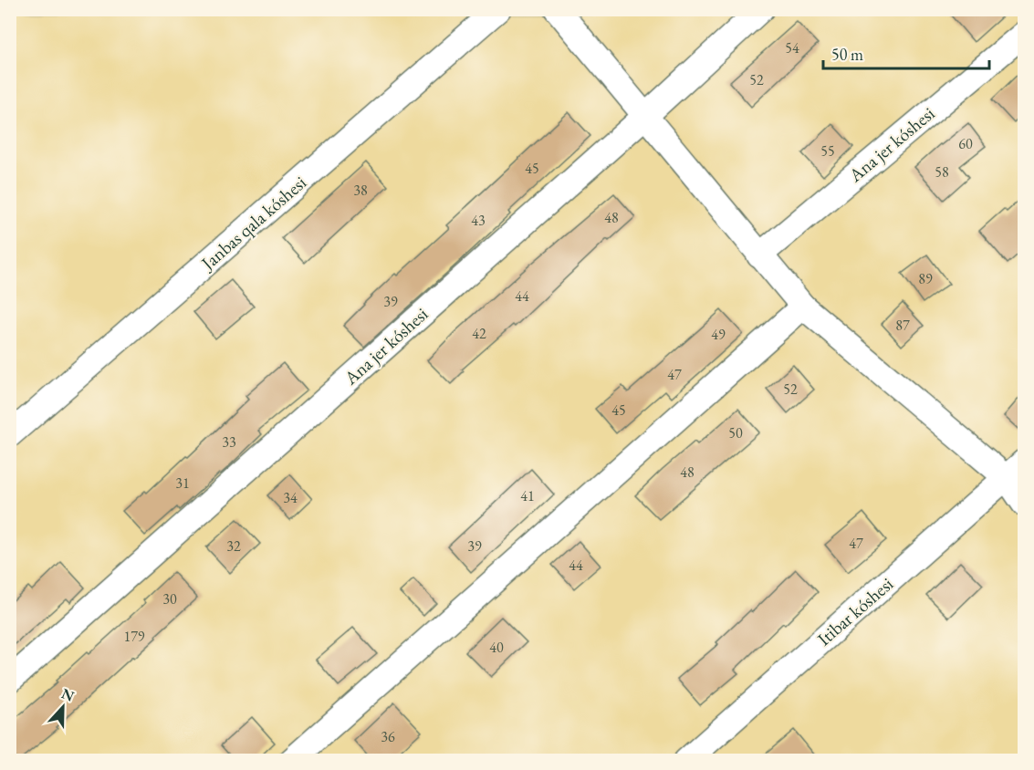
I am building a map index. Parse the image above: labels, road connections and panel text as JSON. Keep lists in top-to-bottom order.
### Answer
{
  "streets": {
    "street": ["Ana jer kóshesi", "Janbas qala kóshesi", "Itibar kóshesi"]
  },
  "house_numbers": [
    "54",
    "52",
    "60",
    "55",
    "45",
    "58",
    "38",
    "48",
    "43",
    "89",
    "44",
    "39",
    "87",
    "42",
    "49",
    "47",
    "52",
    "45",
    "50",
    "33",
    "48",
    "31",
    "41",
    "34",
    "47",
    "32",
    "39",
    "44",
    "30",
    "179",
    "40",
    "36"
  ],
  "scale_bar": "50 m",
  "north": "top"
}
